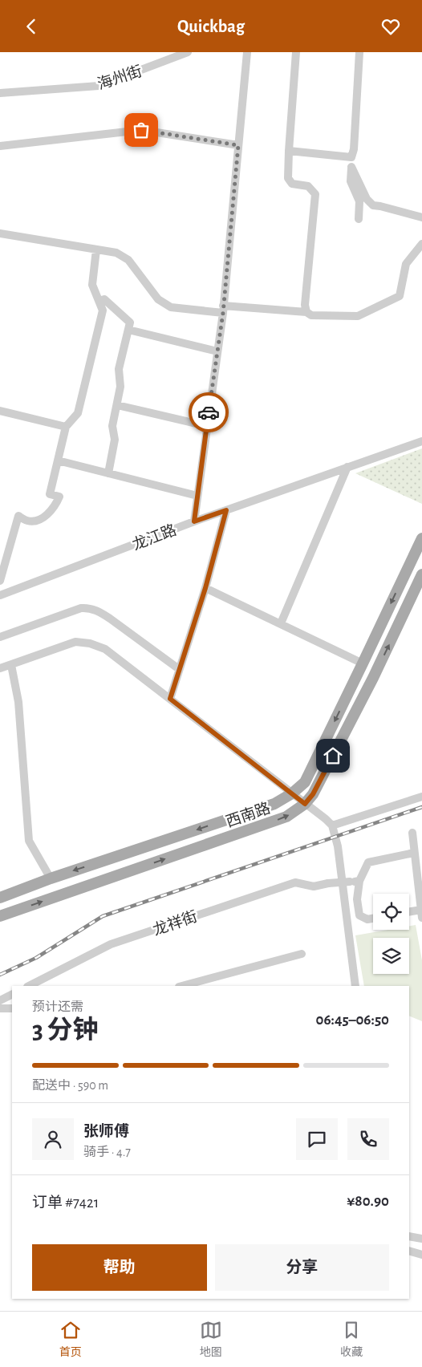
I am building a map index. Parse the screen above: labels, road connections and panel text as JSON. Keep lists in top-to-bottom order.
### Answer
{
  "streets": {
    "main road": ["西南路"],
    "street": ["海州街", "龙江路", "龙祥街"]
  },
  "page": {
    "header": "Quickbag",
    "heading": ["3 分钟", "预计还需", "06:45–06:50"],
    "panel": [
      "张师傅",
      "骑手 · 4.7",
      "订单 #7421",
      "¥80.90"
    ],
    "bar": "配送中 · 590 m",
    "buttons": ["帮助", "分享"],
    "tabs": ["首页", "地图", "收藏"]
  }
}
